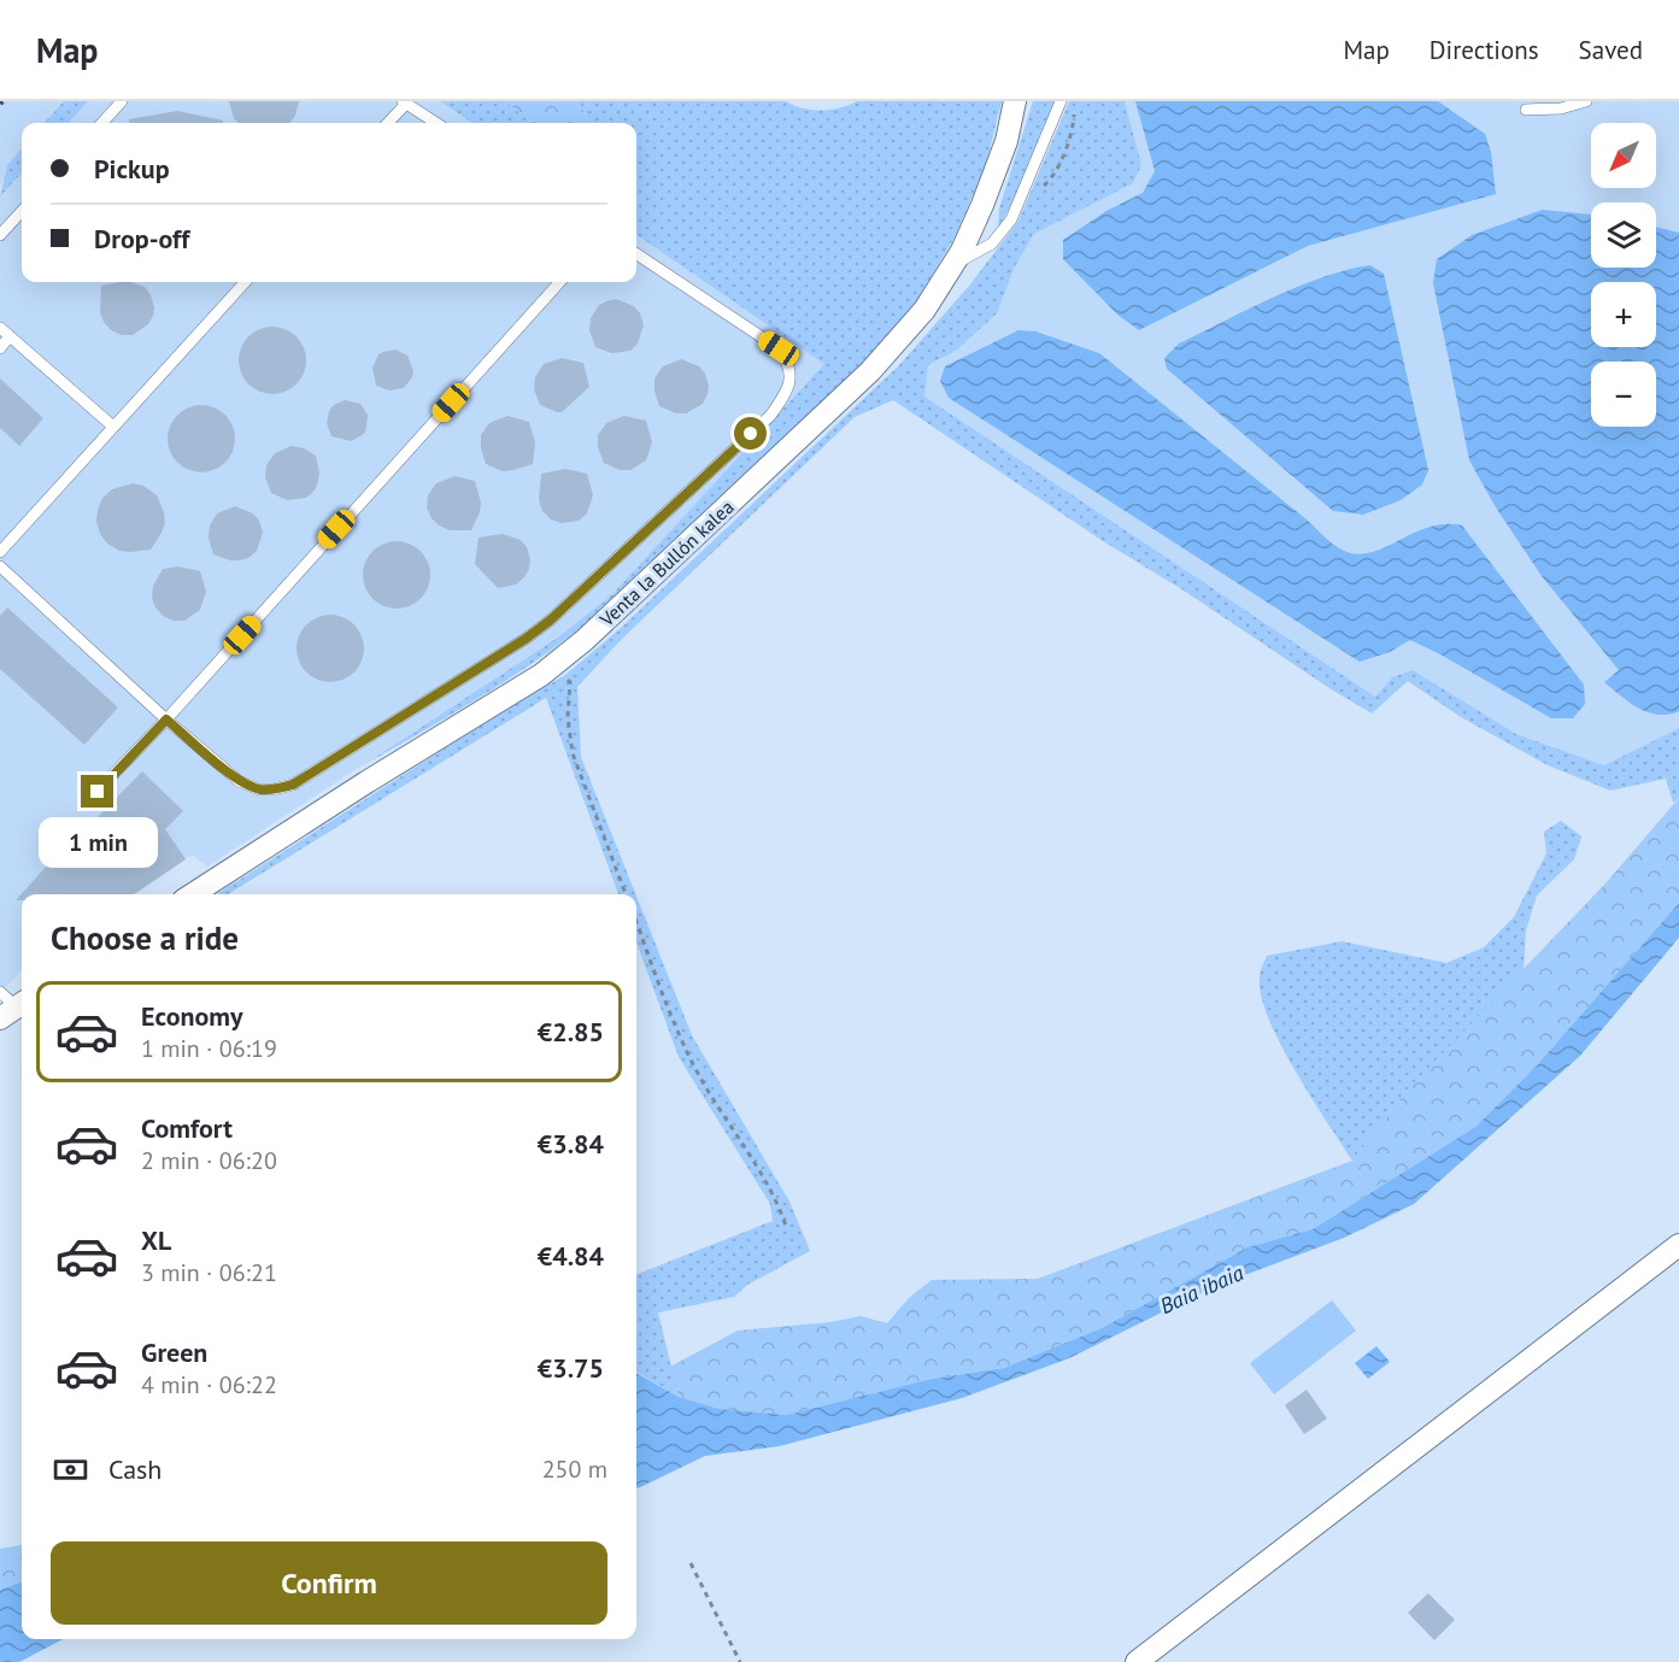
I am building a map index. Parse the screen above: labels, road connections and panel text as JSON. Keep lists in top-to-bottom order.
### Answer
{
  "streets": {
    "street": ["Venta la Bullón kalea"]
  },
  "water": ["Baia ibaia"],
  "north": "bottom left",
  "page": {
    "header": "Map",
    "nav": ["Map", "Directions", "Saved"],
    "map_buttons": ["+", "−"],
    "banner": ["Pickup", "Drop-off"],
    "bubble": "1 min",
    "heading": "Choose a ride",
    "list": [
      {
        "name": "Economy",
        "note": "1 min · 06:19",
        "value": "€2.85"
      },
      {
        "name": "Comfort",
        "note": "2 min · 06:20",
        "value": "€3.84"
      },
      {
        "name": "XL",
        "note": "3 min · 06:21",
        "value": "€4.84"
      },
      {
        "name": "Green",
        "note": "4 min · 06:22",
        "value": "€3.75"
      }
    ],
    "pay": ["Cash", "250 m"],
    "buttons": "Confirm"
  }
}
